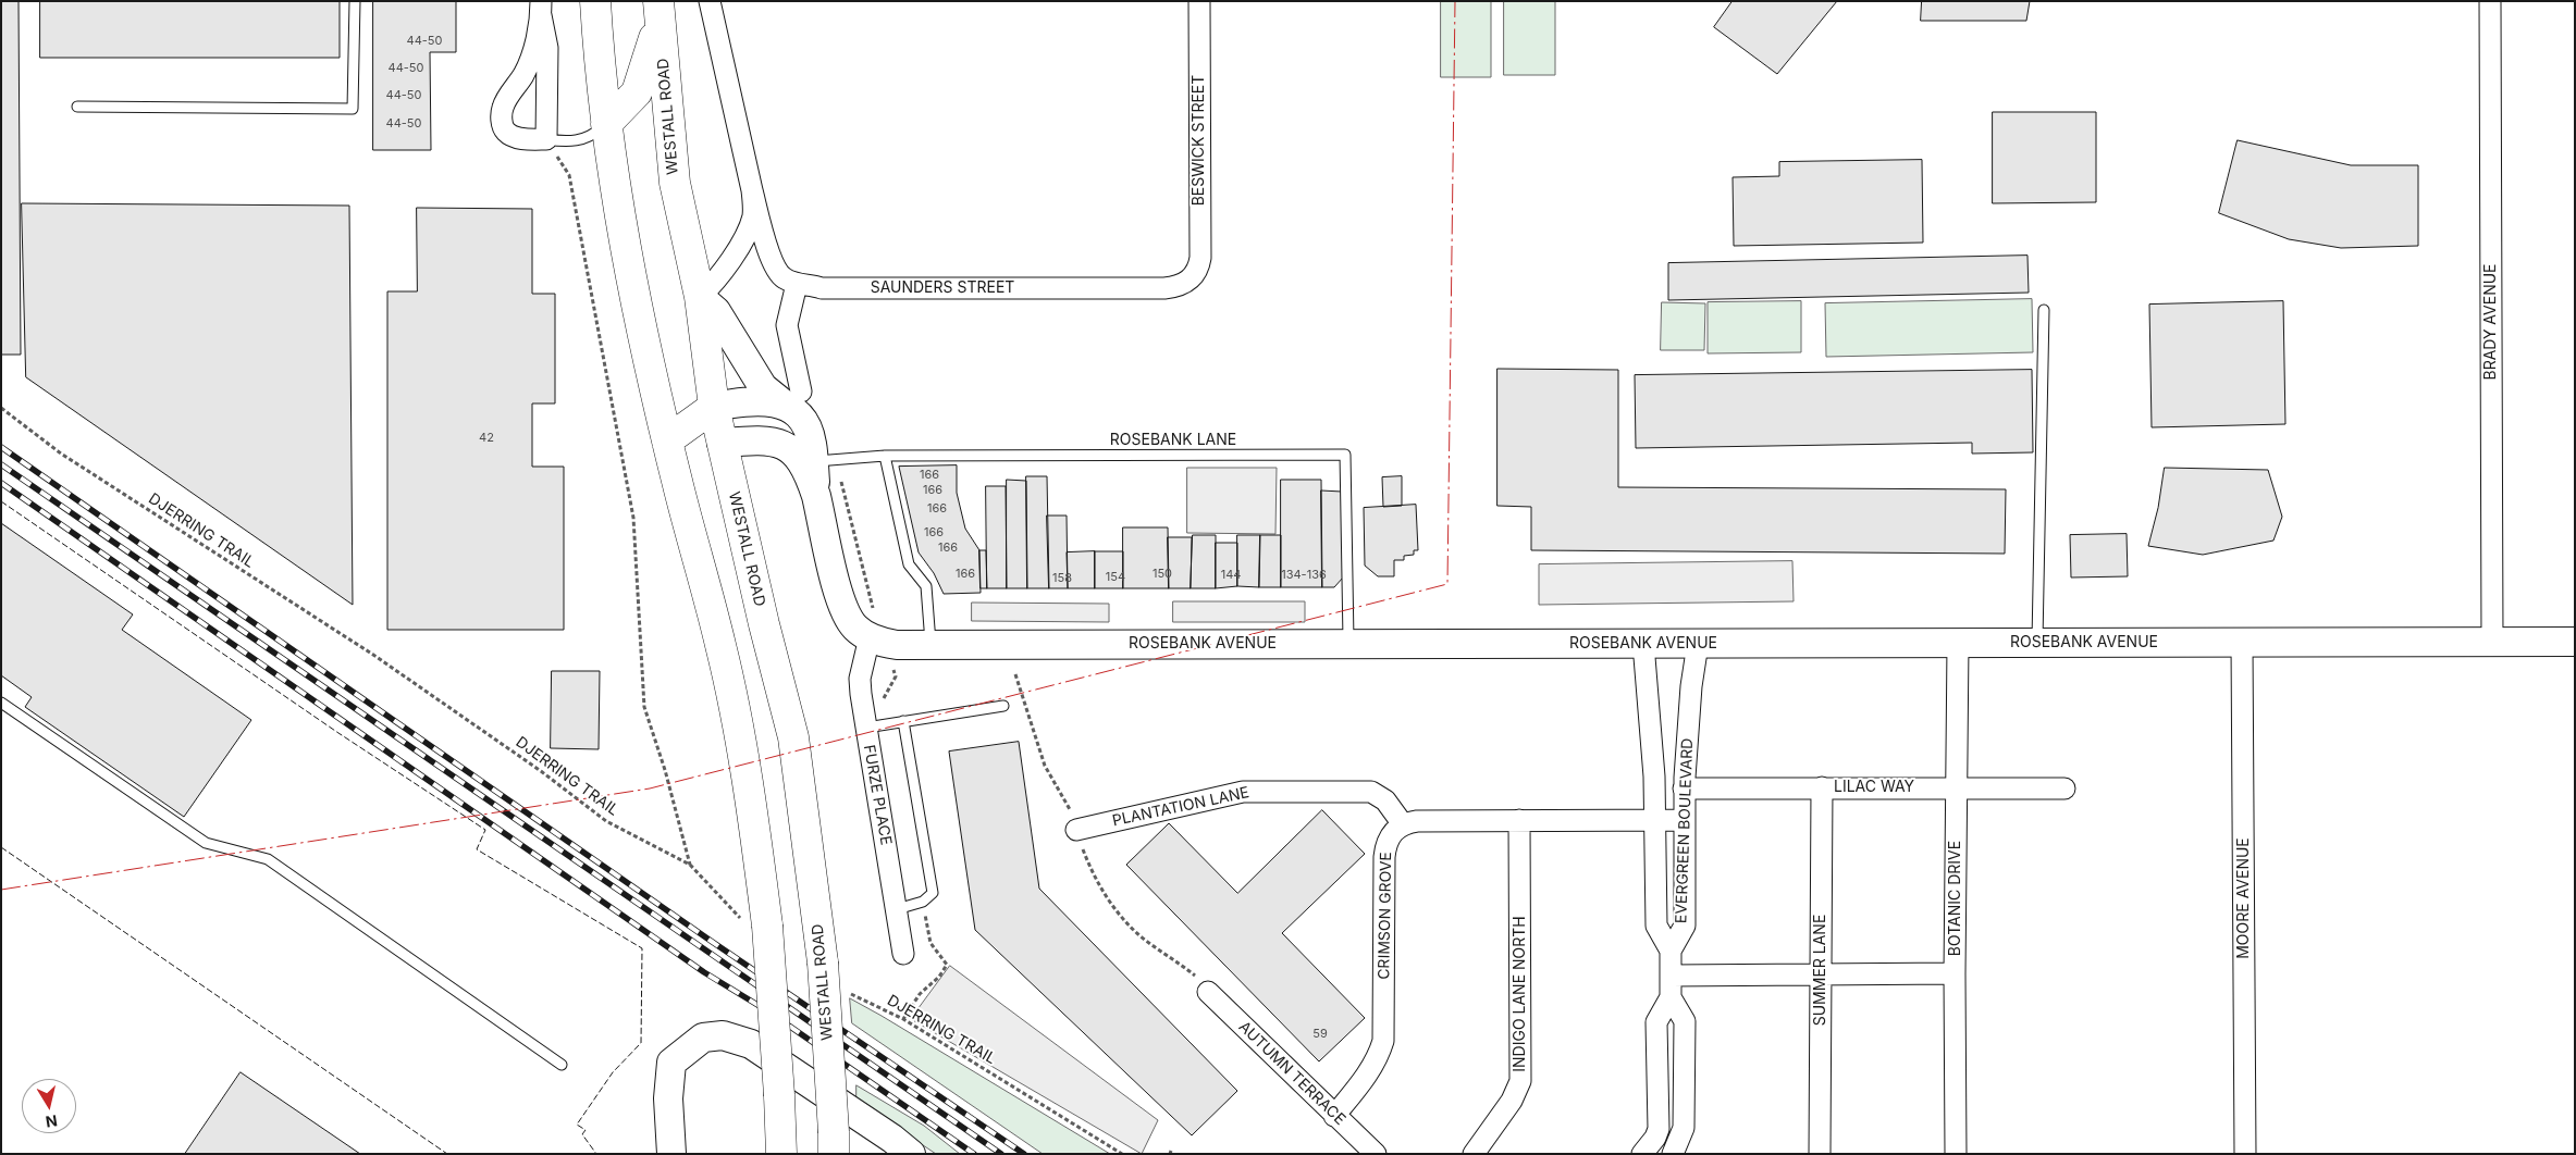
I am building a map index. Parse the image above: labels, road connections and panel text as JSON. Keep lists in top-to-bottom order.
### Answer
{
  "streets": {
    "main road": ["WESTALL ROAD"],
    "street": [
      "BESWICK STREET",
      "SAUNDERS STREET",
      "BRADY AVENUE",
      "ROSEBANK AVENUE",
      "LILAC WAY",
      "FURZE PLACE",
      "PLANTATION LANE",
      "EVERGREEN BOULEVARD",
      "BOTANIC DRIVE",
      "MOORE AVENUE",
      "CRIMSON GROVE",
      "SUMMER LANE",
      "INDIGO LANE NORTH",
      "AUTUMN TERRACE"
    ],
    "lane": ["ROSEBANK LANE"],
    "path": ["DJERRING TRAIL"]
  },
  "crossings": [
    ["WESTALL ROAD", "ROSEBANK AVENUE"],
    ["BESWICK STREET", "SAUNDERS STREET"],
    ["BRADY AVENUE", "ROSEBANK AVENUE"],
    ["ROSEBANK LANE", "ROSEBANK AVENUE"],
    ["ROSEBANK AVENUE", "FURZE PLACE"],
    ["ROSEBANK AVENUE", "EVERGREEN BOULEVARD"],
    ["ROSEBANK AVENUE", "BOTANIC DRIVE"],
    ["ROSEBANK AVENUE", "MOORE AVENUE"],
    ["LILAC WAY", "EVERGREEN BOULEVARD"],
    ["LILAC WAY", "BOTANIC DRIVE"],
    ["LILAC WAY", "SUMMER LANE"],
    ["PLANTATION LANE", "CRIMSON GROVE"],
    ["CRIMSON GROVE", "AUTUMN TERRACE"]
  ],
  "house_numbers": [
    "44-50",
    "44-50",
    "44-50",
    "44-50",
    "42",
    "166",
    "166",
    "166",
    "166",
    "166",
    "166",
    "150",
    "144",
    "134-136",
    "154",
    "158",
    "59"
  ],
  "north": "bottom"
}
